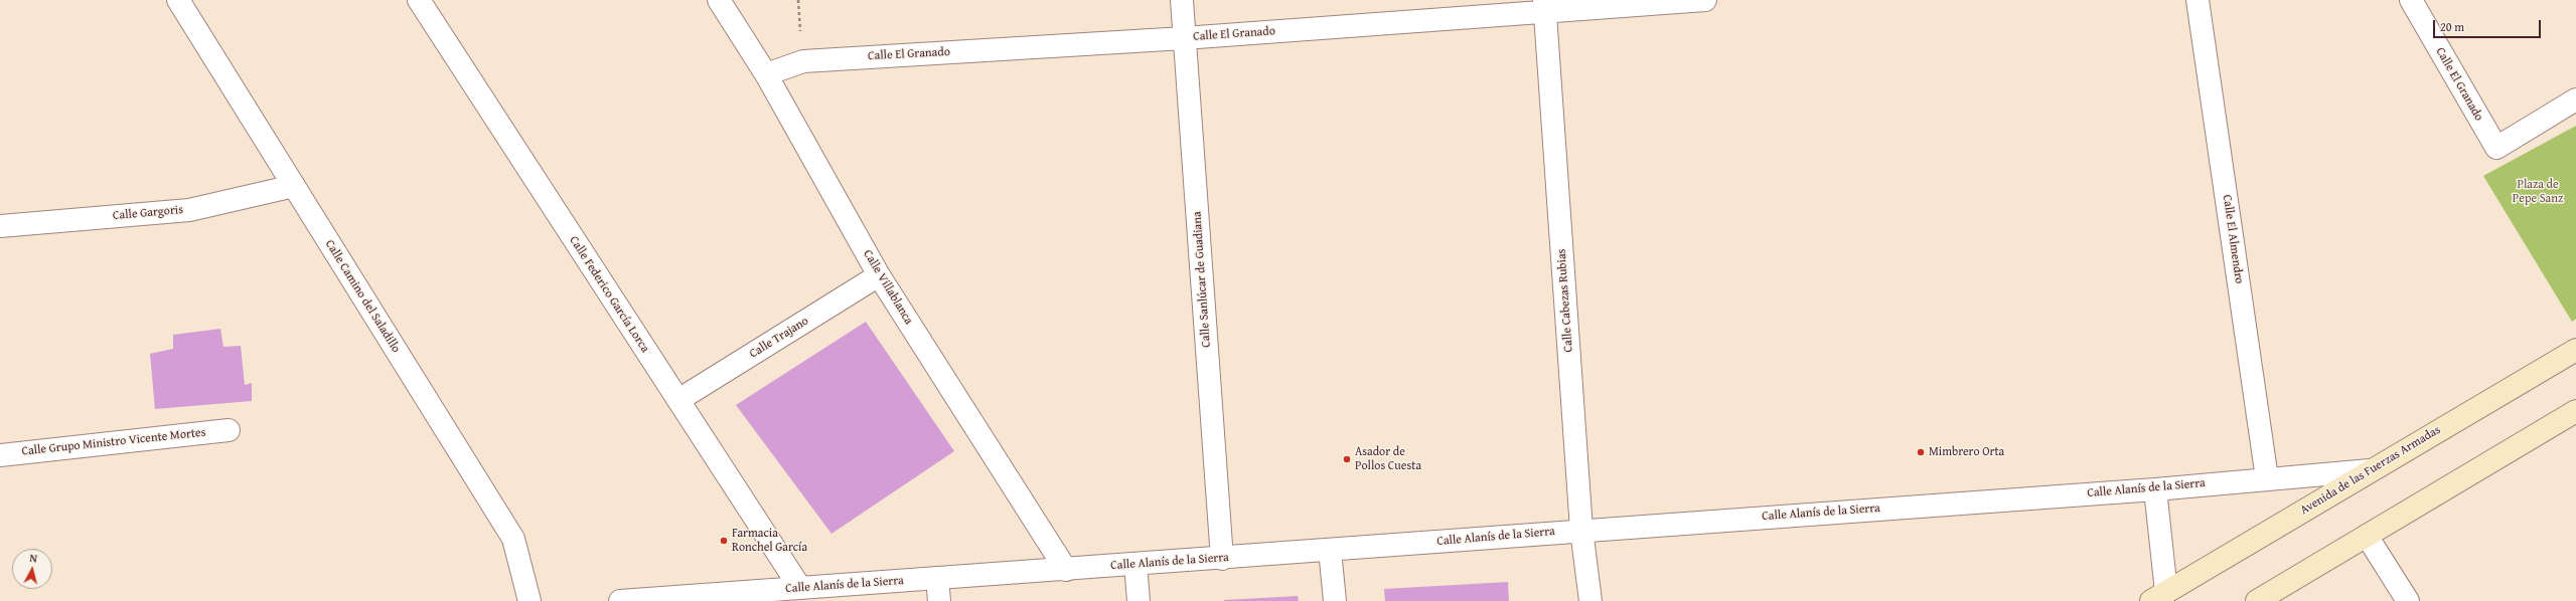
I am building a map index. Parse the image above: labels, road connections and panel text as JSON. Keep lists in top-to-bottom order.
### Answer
{
  "streets": {
    "main road": ["Avenida de las Fuerzas Armadas"],
    "street": [
      "Calle El Granado",
      "Calle Gargoris",
      "Calle El Almendro",
      "Calle Sanlúcar de Guadiana",
      "Calle Villablanca",
      "Calle Federico García Lorca",
      "Calle Camino del Saladillo",
      "Calle Cabezas Rubias",
      "Calle Trajano",
      "Calle Grupo Ministro Vicente Mortes",
      "Calle Alanís de la Sierra"
    ]
  },
  "crossings": [
    ["Calle El Granado", "Calle Sanlúcar de Guadiana"],
    ["Calle El Granado", "Calle Villablanca"],
    ["Calle El Granado", "Calle Cabezas Rubias"],
    ["Calle Gargoris", "Calle Camino del Saladillo"],
    ["Calle El Almendro", "Calle Alanís de la Sierra"],
    ["Calle Sanlúcar de Guadiana", "Calle Alanís de la Sierra"],
    ["Calle Villablanca", "Calle Trajano"],
    ["Calle Villablanca", "Calle Alanís de la Sierra"],
    ["Calle Federico García Lorca", "Calle Trajano"],
    ["Calle Federico García Lorca", "Calle Alanís de la Sierra"],
    ["Calle Cabezas Rubias", "Calle Alanís de la Sierra"],
    ["Avenida de las Fuerzas Armadas", "Calle Alanís de la Sierra"]
  ],
  "parks": ["Plaza de Pepe Sanz"],
  "places": ["Mimbrero Orta", "Asador de Pollos Cuesta", "Farmacia Ronchel García"],
  "scale_bar": "20 m",
  "north": "top"
}
